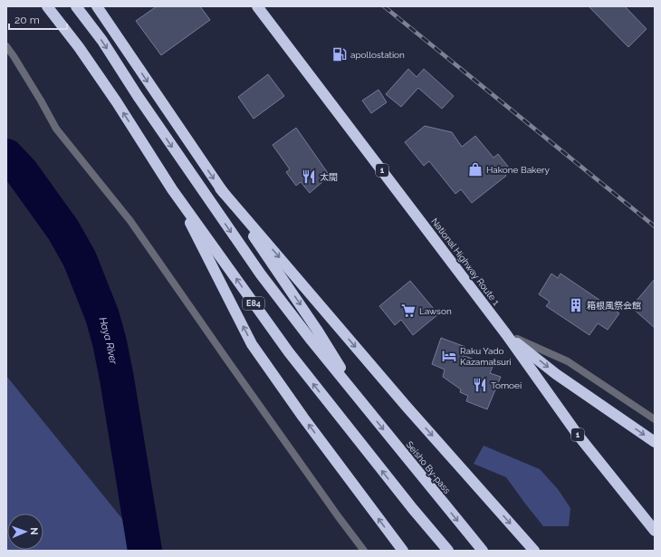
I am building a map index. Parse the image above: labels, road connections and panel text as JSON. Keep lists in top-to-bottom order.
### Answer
{
  "streets": {
    "highway": [
      "1",
      "National Highway Route 1",
      "E84",
      "Seisho By-pass"
    ]
  },
  "crossings": [
    ["E84", "Seisho By-pass"]
  ],
  "water": ["Haya River"],
  "places": {
    "fuel station": ["apollostation"],
    "shop": ["Hakone Bakery"],
    "restaurant": ["太閤", "Tomoei"],
    "building": ["箱根風祭会館"],
    "supermarket": ["Lawson"],
    "hotel": ["Raku Yado Kazamatsuri"]
  },
  "scale_bar": "20 m",
  "north": "right"
}
